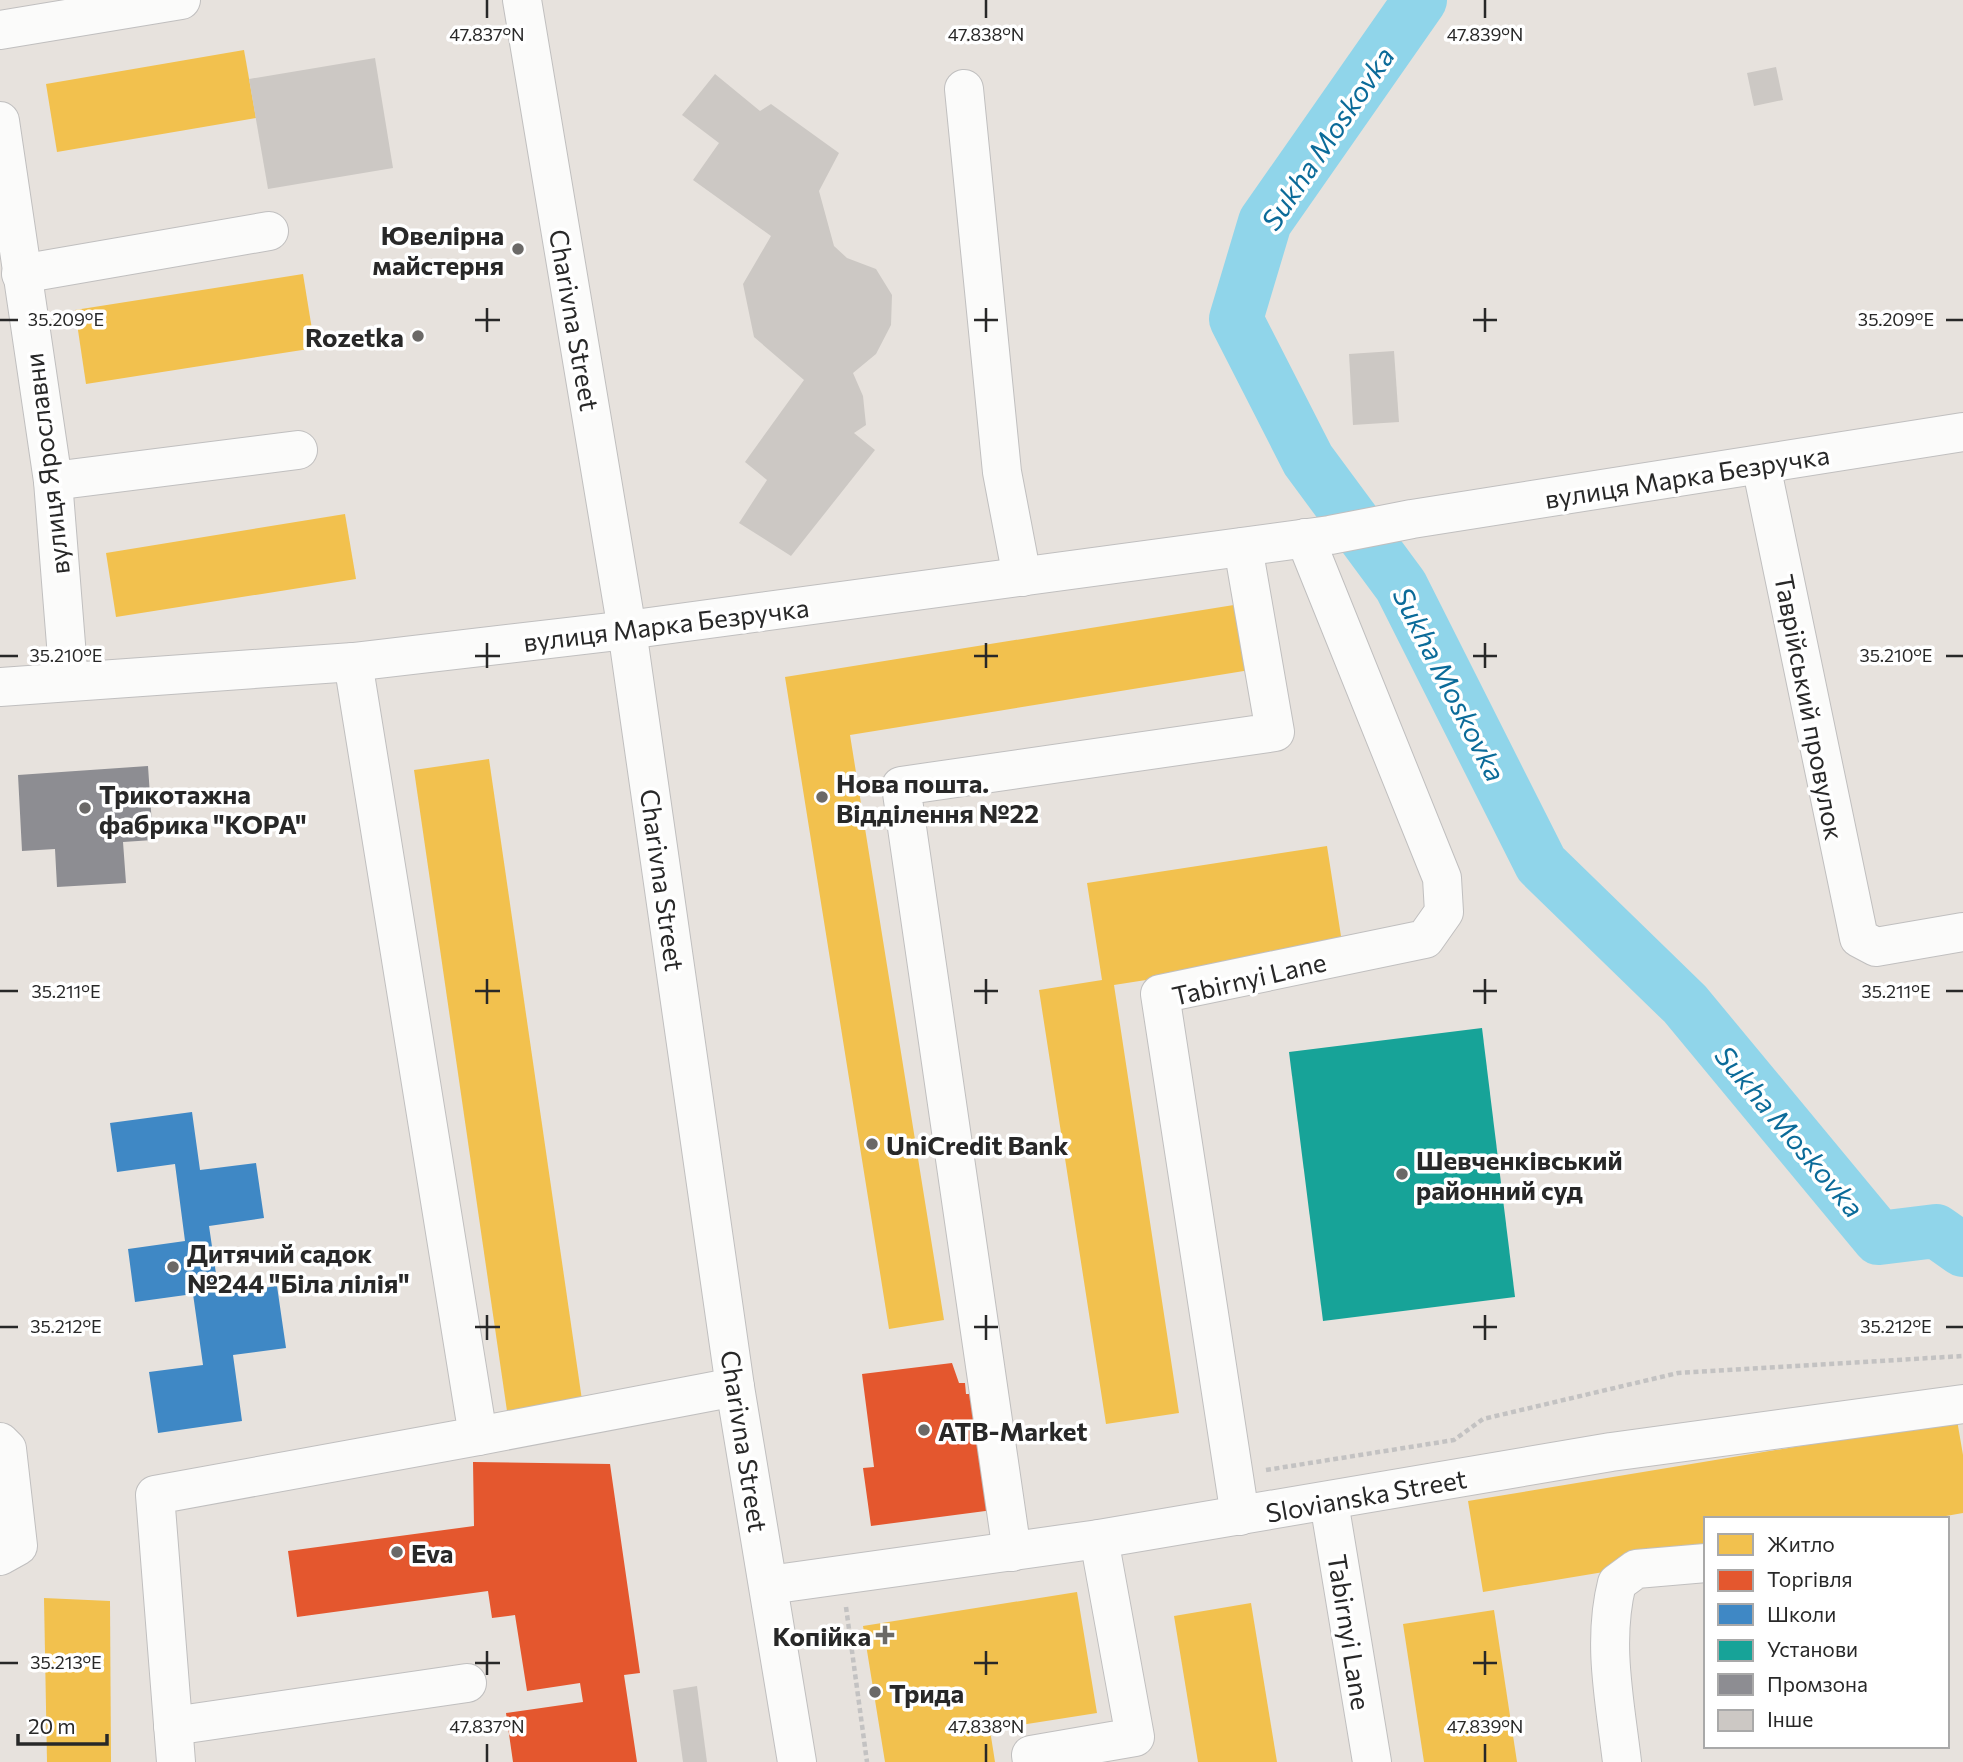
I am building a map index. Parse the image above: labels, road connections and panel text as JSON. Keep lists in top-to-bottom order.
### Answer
{
  "streets": {
    "street": [
      "Charivna Street",
      "вулиця Ярославни",
      "вулиця Марка Безручка",
      "Таврійський провулок",
      "Tabirnyi Lane",
      "Slovianska Street"
    ]
  },
  "crossings": [
    ["Charivna Street", "вулиця Марка Безручка"],
    ["Charivna Street", "Slovianska Street"],
    ["вулиця Ярославни", "вулиця Марка Безручка"],
    ["вулиця Марка Безручка", "Таврійський провулок"],
    ["вулиця Марка Безручка", "Tabirnyi Lane"],
    ["Tabirnyi Lane", "Slovianska Street"]
  ],
  "water": ["Sukha Moskovka"],
  "places": {
    "other": [
      "Ювелірна майстерня",
      "Rozetka",
      "Нова пошта. Відділення №22",
      "Трикотажна фабрика \"КОРА\"",
      "UniCredit Bank",
      "Шевченківський районний суд",
      "Дитячий садок №244 \"Біла лілія\"",
      "ATB-Market",
      "Eva",
      "Трида"
    ],
    "health": ["Копійка"]
  },
  "legend": [
    "Житло",
    "Торгівля",
    "Школи",
    "Установи",
    "Промзона",
    "Інше"
  ],
  "scale_bar": "20 m",
  "coordinates": [
    "47.837°N",
    "47.838°N",
    "47.839°N",
    "35.209°E",
    "35.210°E",
    "35.211°E",
    "35.212°E",
    "35.213°E"
  ]
}
